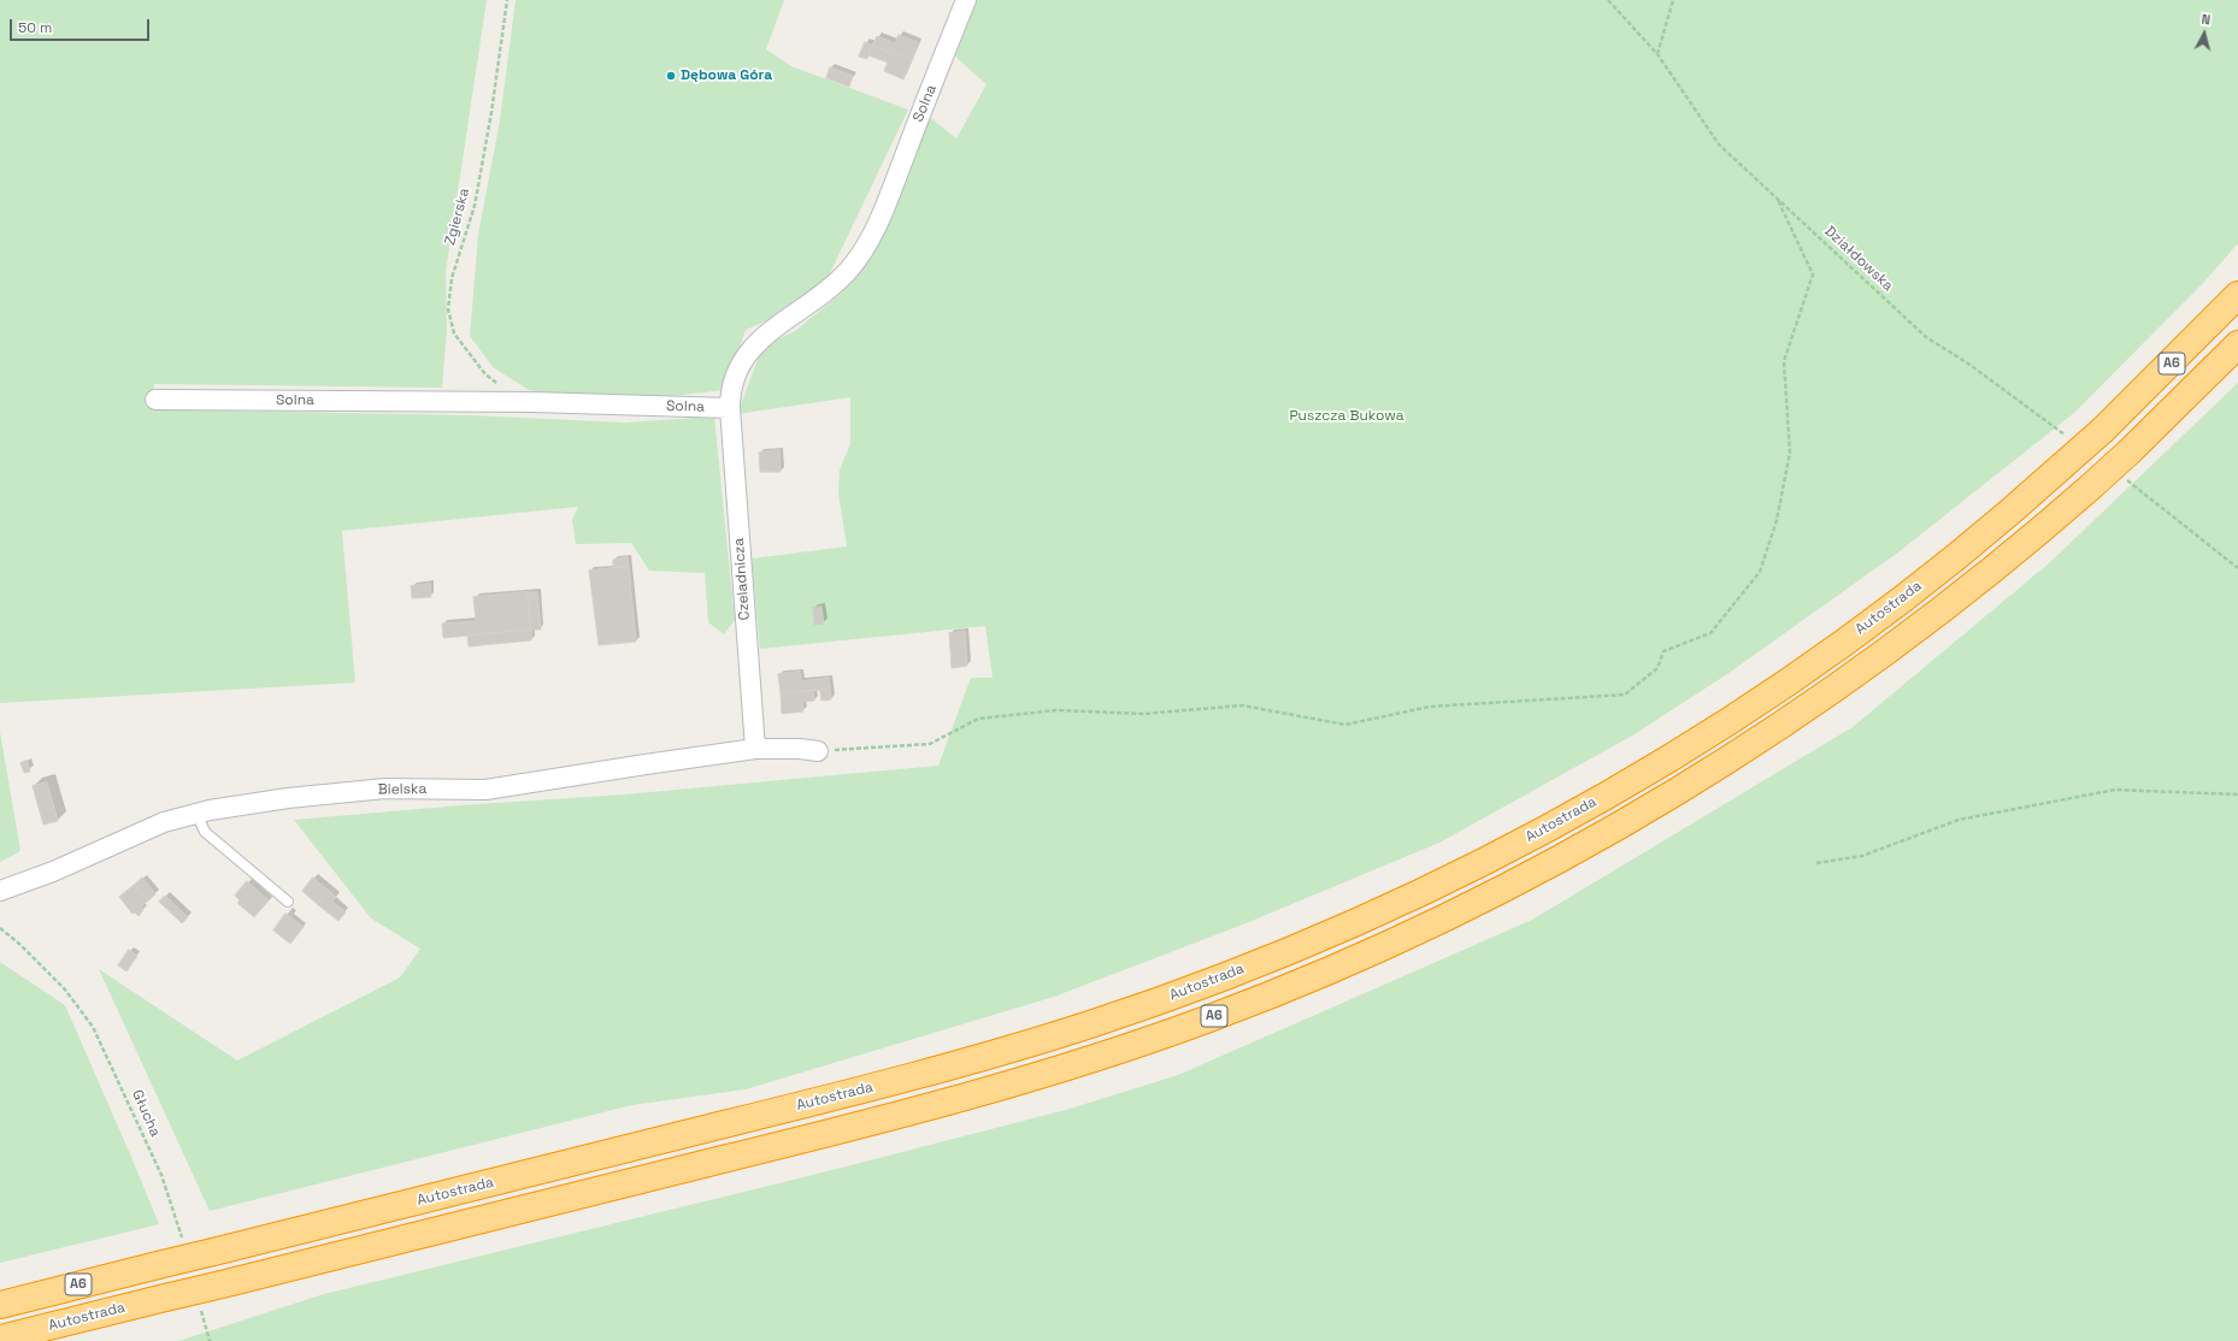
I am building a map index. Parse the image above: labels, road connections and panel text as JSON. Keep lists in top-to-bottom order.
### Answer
{
  "streets": {
    "highway": ["A6", "Autostrada"],
    "street": ["Solna", "Czeladnicza", "Bielska"],
    "path": ["Zgierska", "Działdowska", "Głucha"]
  },
  "crossings": [
    ["Solna", "Czeladnicza"],
    ["Czeladnicza", "Bielska"]
  ],
  "parks": ["Puszcza Bukowa"],
  "places": ["Dębowa Góra"],
  "scale_bar": "50 m",
  "north": "top"
}
